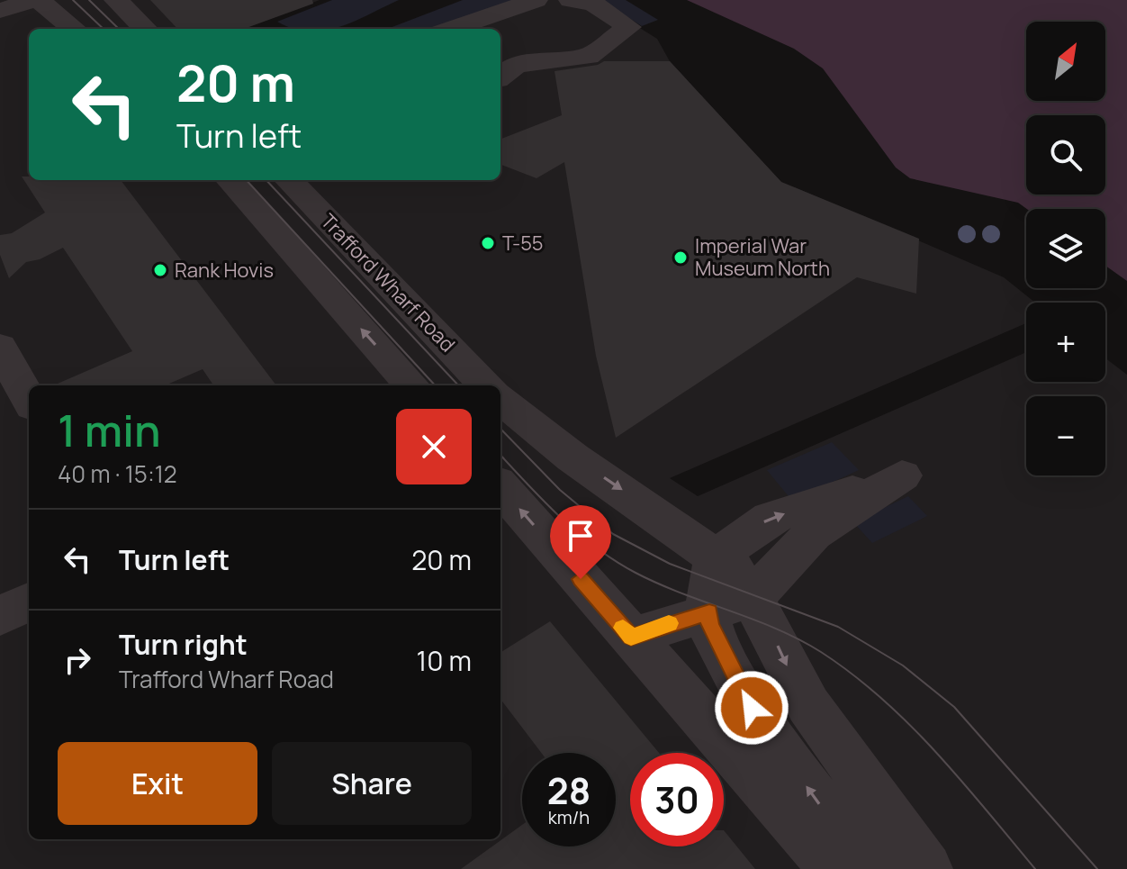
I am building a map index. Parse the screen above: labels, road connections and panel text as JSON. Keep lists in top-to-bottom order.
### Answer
{
  "streets": {
    "street": ["Trafford Wharf Road"]
  },
  "places": ["T-55", "Imperial War Museum North", "Rank Hovis"],
  "north": "top right",
  "page": {
    "map_buttons": ["+", "−"],
    "turn": ["20 m", "Turn left"],
    "heading": ["1 min", "40 m · 15:12"],
    "list": [
      {
        "name": "Turn left",
        "value": "20 m"
      },
      {
        "name": "Turn right",
        "note": "Trafford Wharf Road",
        "value": "10 m"
      }
    ],
    "buttons": ["Exit", "Share"],
    "speed": "28 km/h",
    "limit": "30"
  }
}
